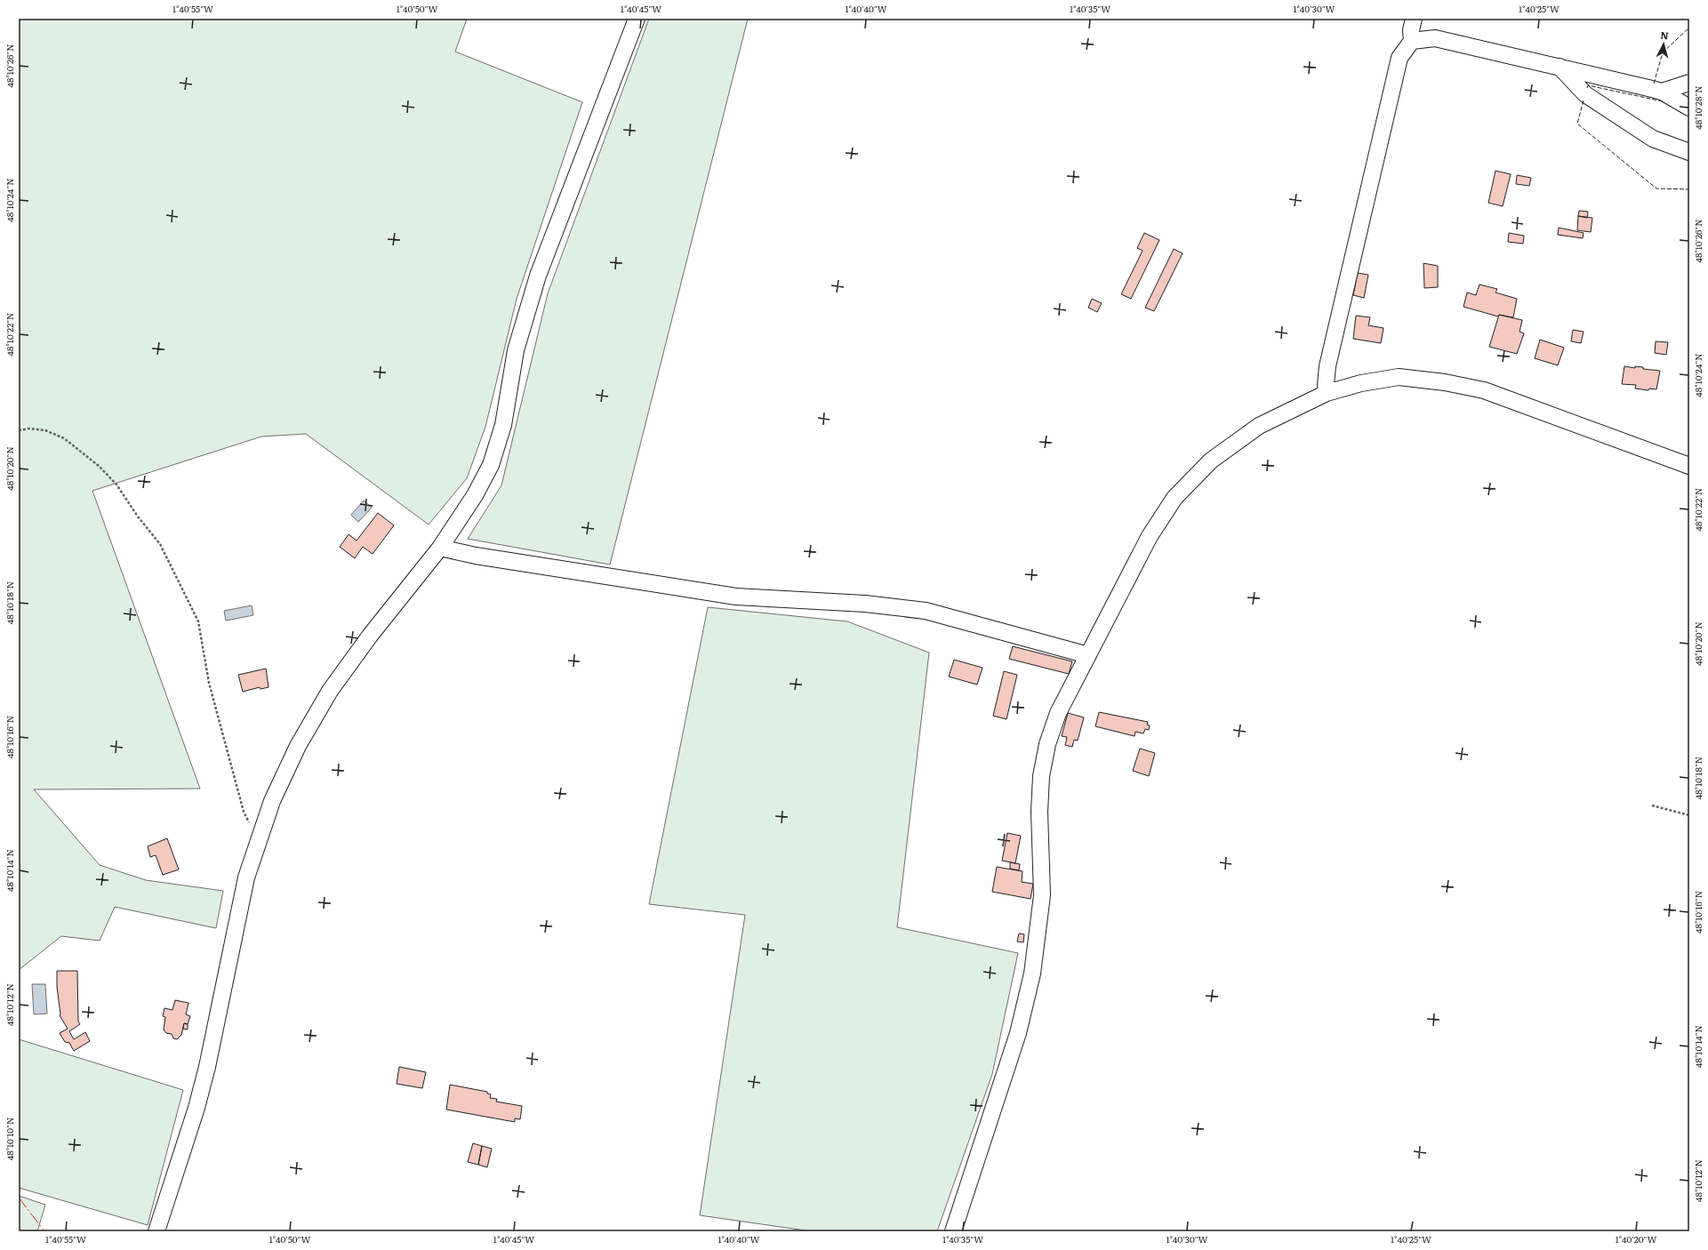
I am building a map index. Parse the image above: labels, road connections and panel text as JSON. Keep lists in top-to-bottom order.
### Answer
{
  "north": "top",
  "coordinates": [
    "1°40'55\"W",
    "1°40'50\"W",
    "1°40'45\"W",
    "1°40'40\"W",
    "1°40'35\"W",
    "1°40'30\"W",
    "1°40'25\"W",
    "48°10'26\"N",
    "48°10'28\"N",
    "48°10'24\"N",
    "48°10'22\"N",
    "48°10'20\"N",
    "48°10'18\"N",
    "48°10'16\"N",
    "48°10'14\"N",
    "48°10'12\"N",
    "48°10'10\"N",
    "1°40'20\"W"
  ]
}
